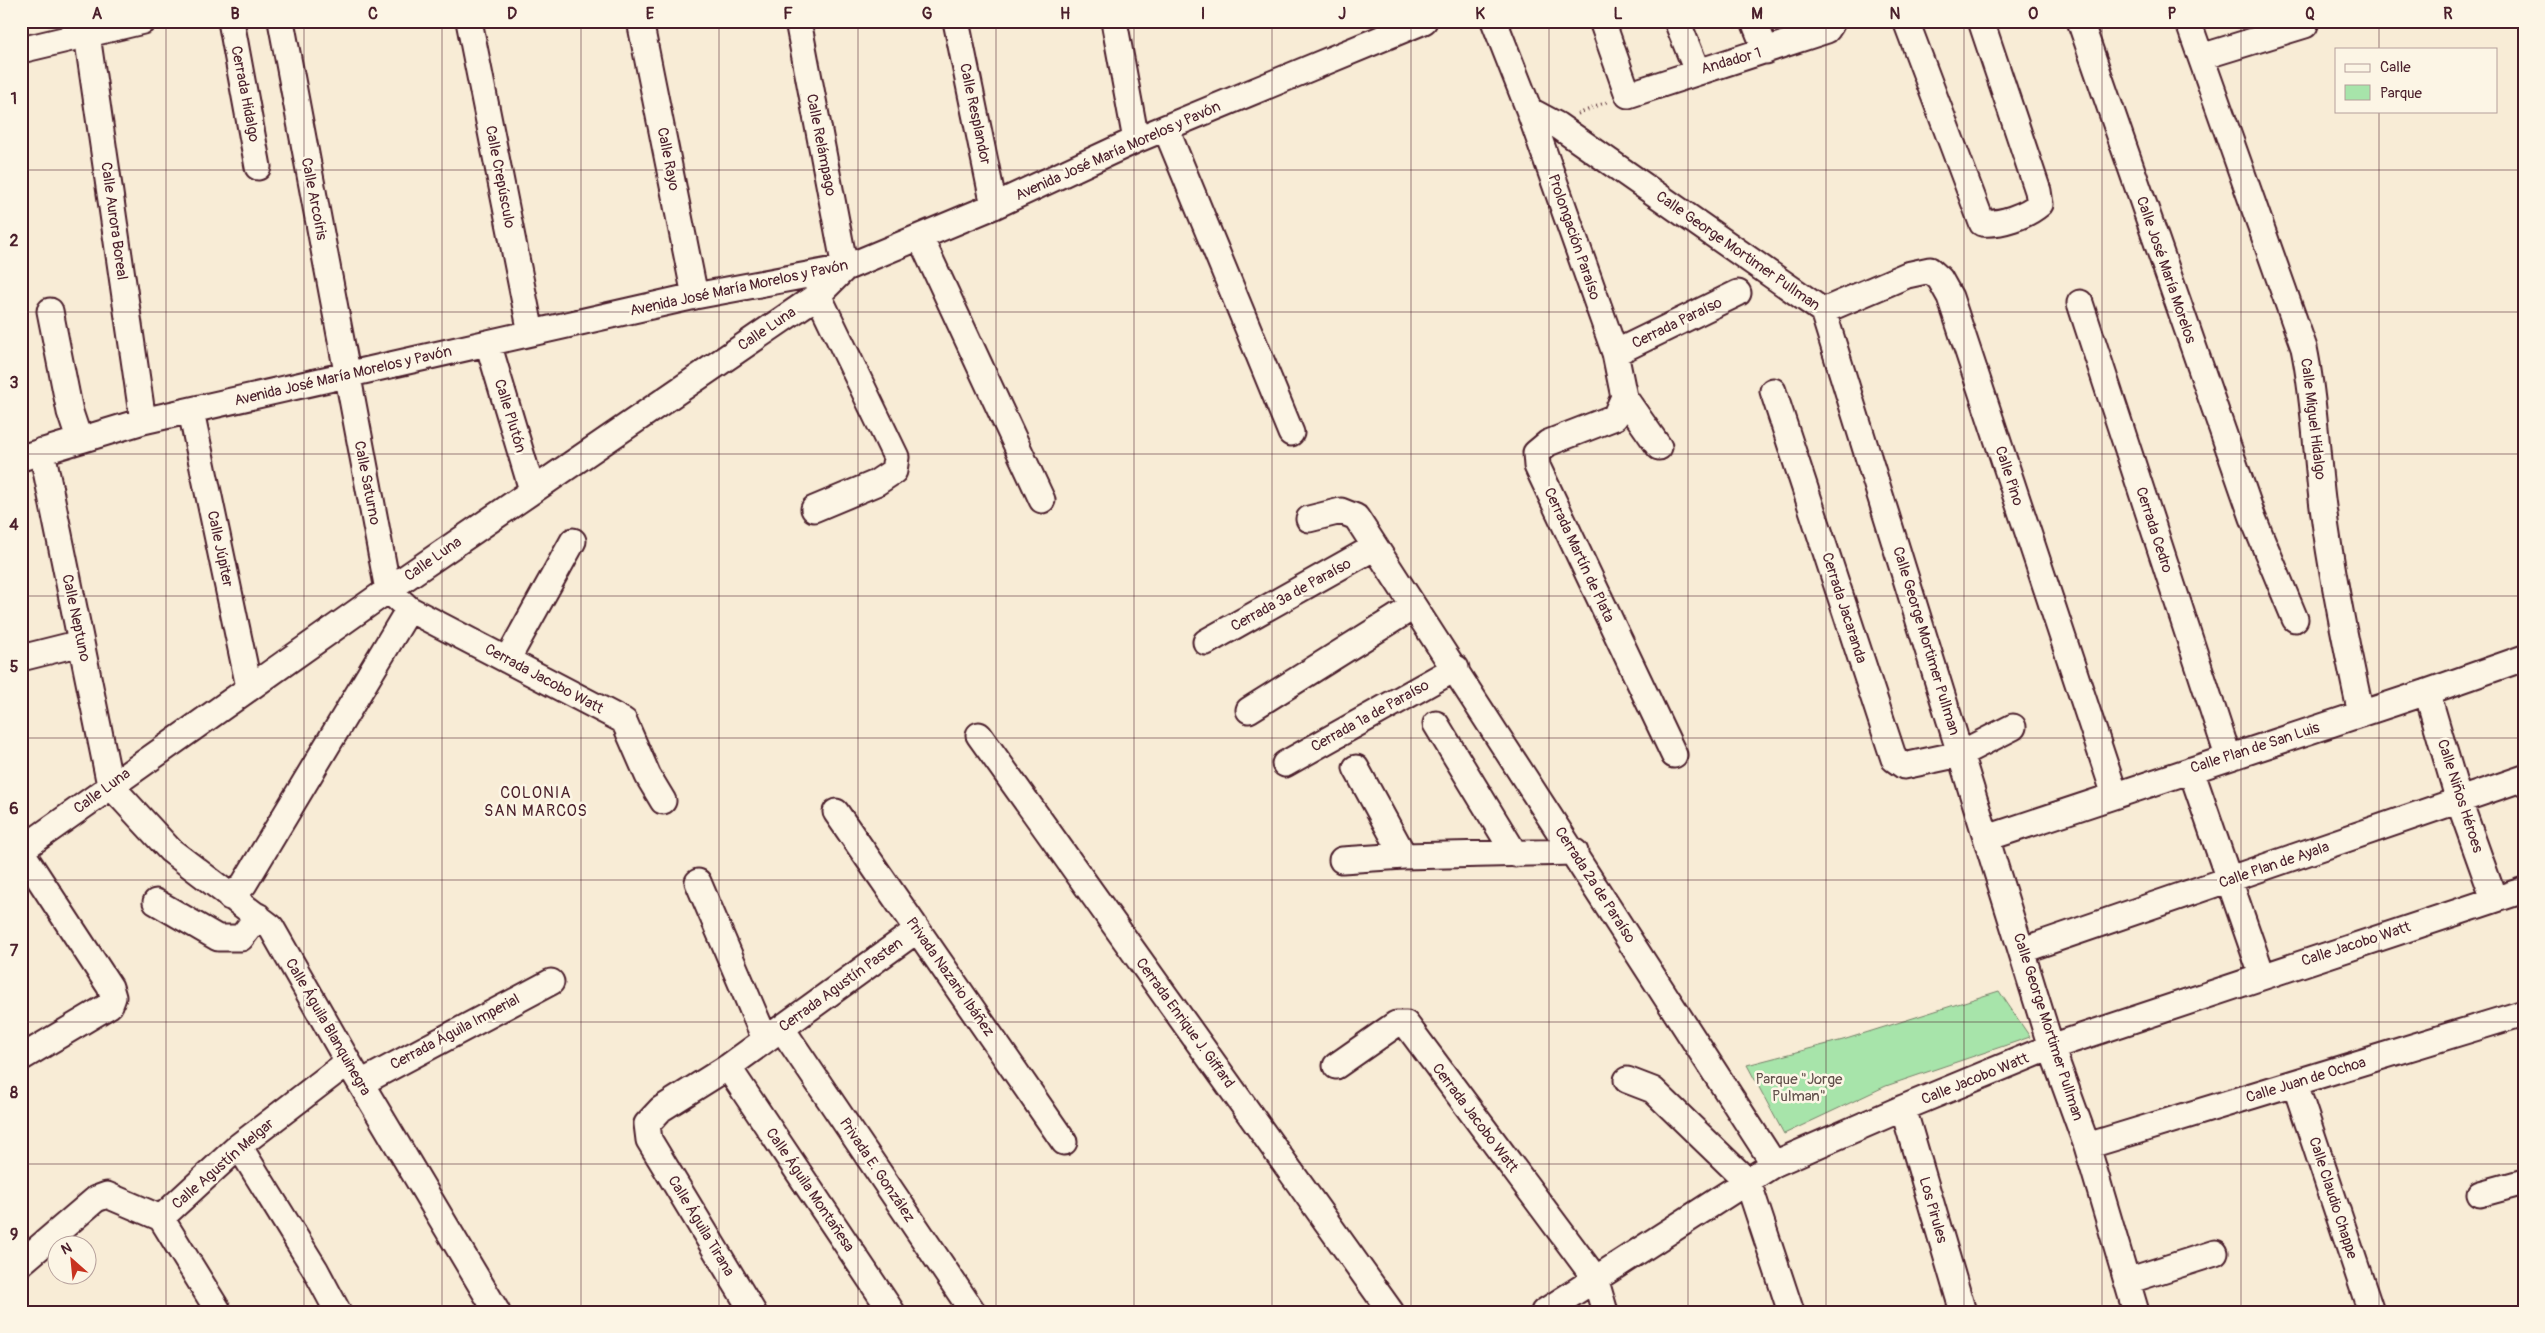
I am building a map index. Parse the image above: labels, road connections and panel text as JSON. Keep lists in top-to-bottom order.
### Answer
{
  "streets": {
    "street": [
      "Andador 1",
      "Cerrada Hidalgo",
      "Calle Resplandor",
      "Calle Relámpago",
      "Avenida José María Morelos y Pavón",
      "Calle Rayo",
      "Calle Crepúsculo",
      "Calle Arcoíris",
      "Calle Aurora Boreal",
      "Prolongación Paraíso",
      "Calle George Mortimer Pullman",
      "Calle José María Morelos",
      "Cerrada Paraíso",
      "Calle Luna",
      "Calle Plutón",
      "Calle Miguel Hidalgo",
      "Calle Pino",
      "Calle Saturno",
      "Cerrada Cedro",
      "Calle Júpiter",
      "Cerrada Martín de Plata",
      "Cerrada 3ª de Paraíso",
      "Cerrada Jacaranda",
      "Calle Neptuno",
      "Cerrada Jacobo Watt",
      "Cerrada 1ª de Paraíso",
      "Calle Plan de San Luis",
      "Calle Niños Héroes",
      "Calle Plan de Ayala",
      "Cerrada 2ª de Paraíso",
      "Calle Jacobo Watt",
      "Privada Nazario Ibáñez",
      "Cerrada Agustín Pasten",
      "Cerrada Enrique J. Giffard",
      "Calle Águila Blanquinegra",
      "Cerrada Águila Imperial",
      "Calle Juan de Ochoa",
      "Calle Agustín Melgar",
      "Privada E. González",
      "Calle Águila Montañesa",
      "Calle Claudio Chappe",
      "Los Pirules",
      "Calle Águila Tirana"
    ]
  },
  "crossings": [
    ["Calle Resplandor", "Avenida José María Morelos y Pavón"],
    ["Calle Relámpago", "Avenida José María Morelos y Pavón"],
    ["Calle Relámpago", "Calle Luna"],
    ["Avenida José María Morelos y Pavón", "Calle Rayo"],
    ["Avenida José María Morelos y Pavón", "Calle Crepúsculo"],
    ["Avenida José María Morelos y Pavón", "Calle Arcoíris"],
    ["Avenida José María Morelos y Pavón", "Calle Aurora Boreal"],
    ["Avenida José María Morelos y Pavón", "Calle Luna"],
    ["Avenida José María Morelos y Pavón", "Calle Plutón"],
    ["Avenida José María Morelos y Pavón", "Calle Saturno"],
    ["Avenida José María Morelos y Pavón", "Calle Júpiter"],
    ["Avenida José María Morelos y Pavón", "Calle Neptuno"],
    ["Calle Arcoíris", "Calle Saturno"],
    ["Prolongación Paraíso", "Calle George Mortimer Pullman"],
    ["Prolongación Paraíso", "Cerrada Paraíso"],
    ["Prolongación Paraíso", "Cerrada Martín de Plata"],
    ["Calle George Mortimer Pullman", "Calle Pino"],
    ["Calle George Mortimer Pullman", "Cerrada Jacaranda"],
    ["Calle George Mortimer Pullman", "Calle Plan de San Luis"],
    ["Calle George Mortimer Pullman", "Calle Plan de Ayala"],
    ["Calle George Mortimer Pullman", "Calle Jacobo Watt"],
    ["Calle George Mortimer Pullman", "Calle Juan de Ochoa"],
    ["Calle Luna", "Calle Plutón"],
    ["Calle Luna", "Calle Saturno"],
    ["Calle Luna", "Calle Júpiter"],
    ["Calle Luna", "Calle Neptuno"],
    ["Calle Luna", "Cerrada Jacobo Watt"],
    ["Calle Luna", "Calle Águila Blanquinegra"],
    ["Calle Miguel Hidalgo", "Calle Plan de San Luis"],
    ["Calle Pino", "Calle Plan de San Luis"],
    ["Calle Saturno", "Cerrada Jacobo Watt"],
    ["Cerrada Cedro", "Calle Plan de San Luis"],
    ["Cerrada 3ª de Paraíso", "Cerrada 2ª de Paraíso"],
    ["Calle Neptuno", "Calle Águila Blanquinegra"],
    ["Cerrada Jacobo Watt", "Calle Jacobo Watt"],
    ["Cerrada 1ª de Paraíso", "Cerrada 2ª de Paraíso"],
    ["Calle Plan de San Luis", "Calle Niños Héroes"],
    ["Calle Niños Héroes", "Calle Plan de Ayala"],
    ["Calle Niños Héroes", "Calle Jacobo Watt"],
    ["Cerrada 2ª de Paraíso", "Calle Jacobo Watt"],
    ["Calle Jacobo Watt", "Los Pirules"],
    ["Privada Nazario Ibáñez", "Cerrada Agustín Pasten"],
    ["Cerrada Agustín Pasten", "Privada E. González"],
    ["Cerrada Agustín Pasten", "Calle Águila Montañesa"],
    ["Cerrada Agustín Pasten", "Calle Águila Tirana"],
    ["Calle Águila Blanquinegra", "Cerrada Águila Imperial"],
    ["Calle Águila Blanquinegra", "Calle Agustín Melgar"],
    ["Calle Juan de Ochoa", "Calle Claudio Chappe"]
  ],
  "districts": ["COLONIA SAN MARCOS"],
  "parks": ["Parque \"Jorge Pulman\""],
  "legend": ["Calle", "Parque"],
  "north": "top left",
  "grid": {
    "columns": [
      "A",
      "B",
      "C",
      "D",
      "E",
      "F",
      "G",
      "H",
      "I",
      "J",
      "K",
      "L",
      "M",
      "N",
      "O",
      "P",
      "Q",
      "R"
    ],
    "rows": [
      "1",
      "2",
      "3",
      "4",
      "5",
      "6",
      "7",
      "8",
      "9"
    ]
  }
}
